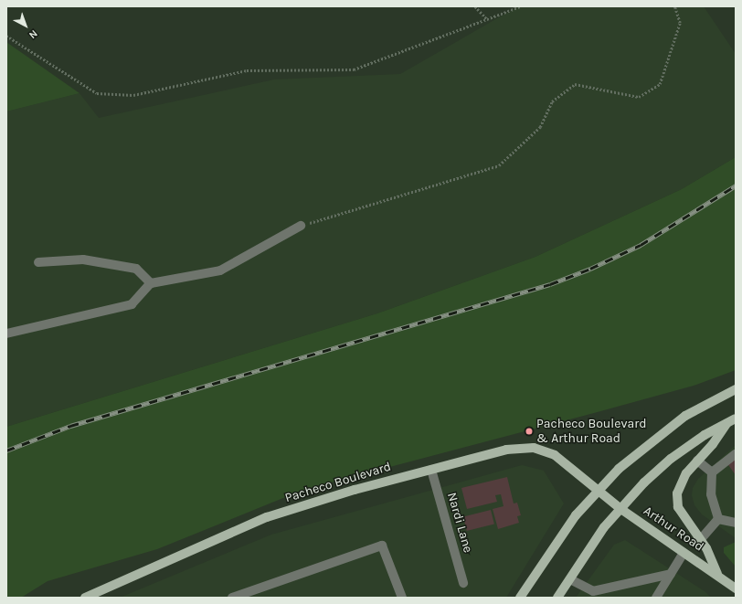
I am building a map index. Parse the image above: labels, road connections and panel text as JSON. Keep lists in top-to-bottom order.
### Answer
{
  "streets": {
    "main road": ["Pacheco Boulevard", "Arthur Road"],
    "lane": ["Nardi Lane"]
  },
  "crossings": [
    ["Pacheco Boulevard", "Nardi Lane"],
    ["Pacheco Boulevard", "Arthur Road"]
  ],
  "places": ["Pacheco Boulevard & Arthur Road"],
  "north": "bottom right"
}
